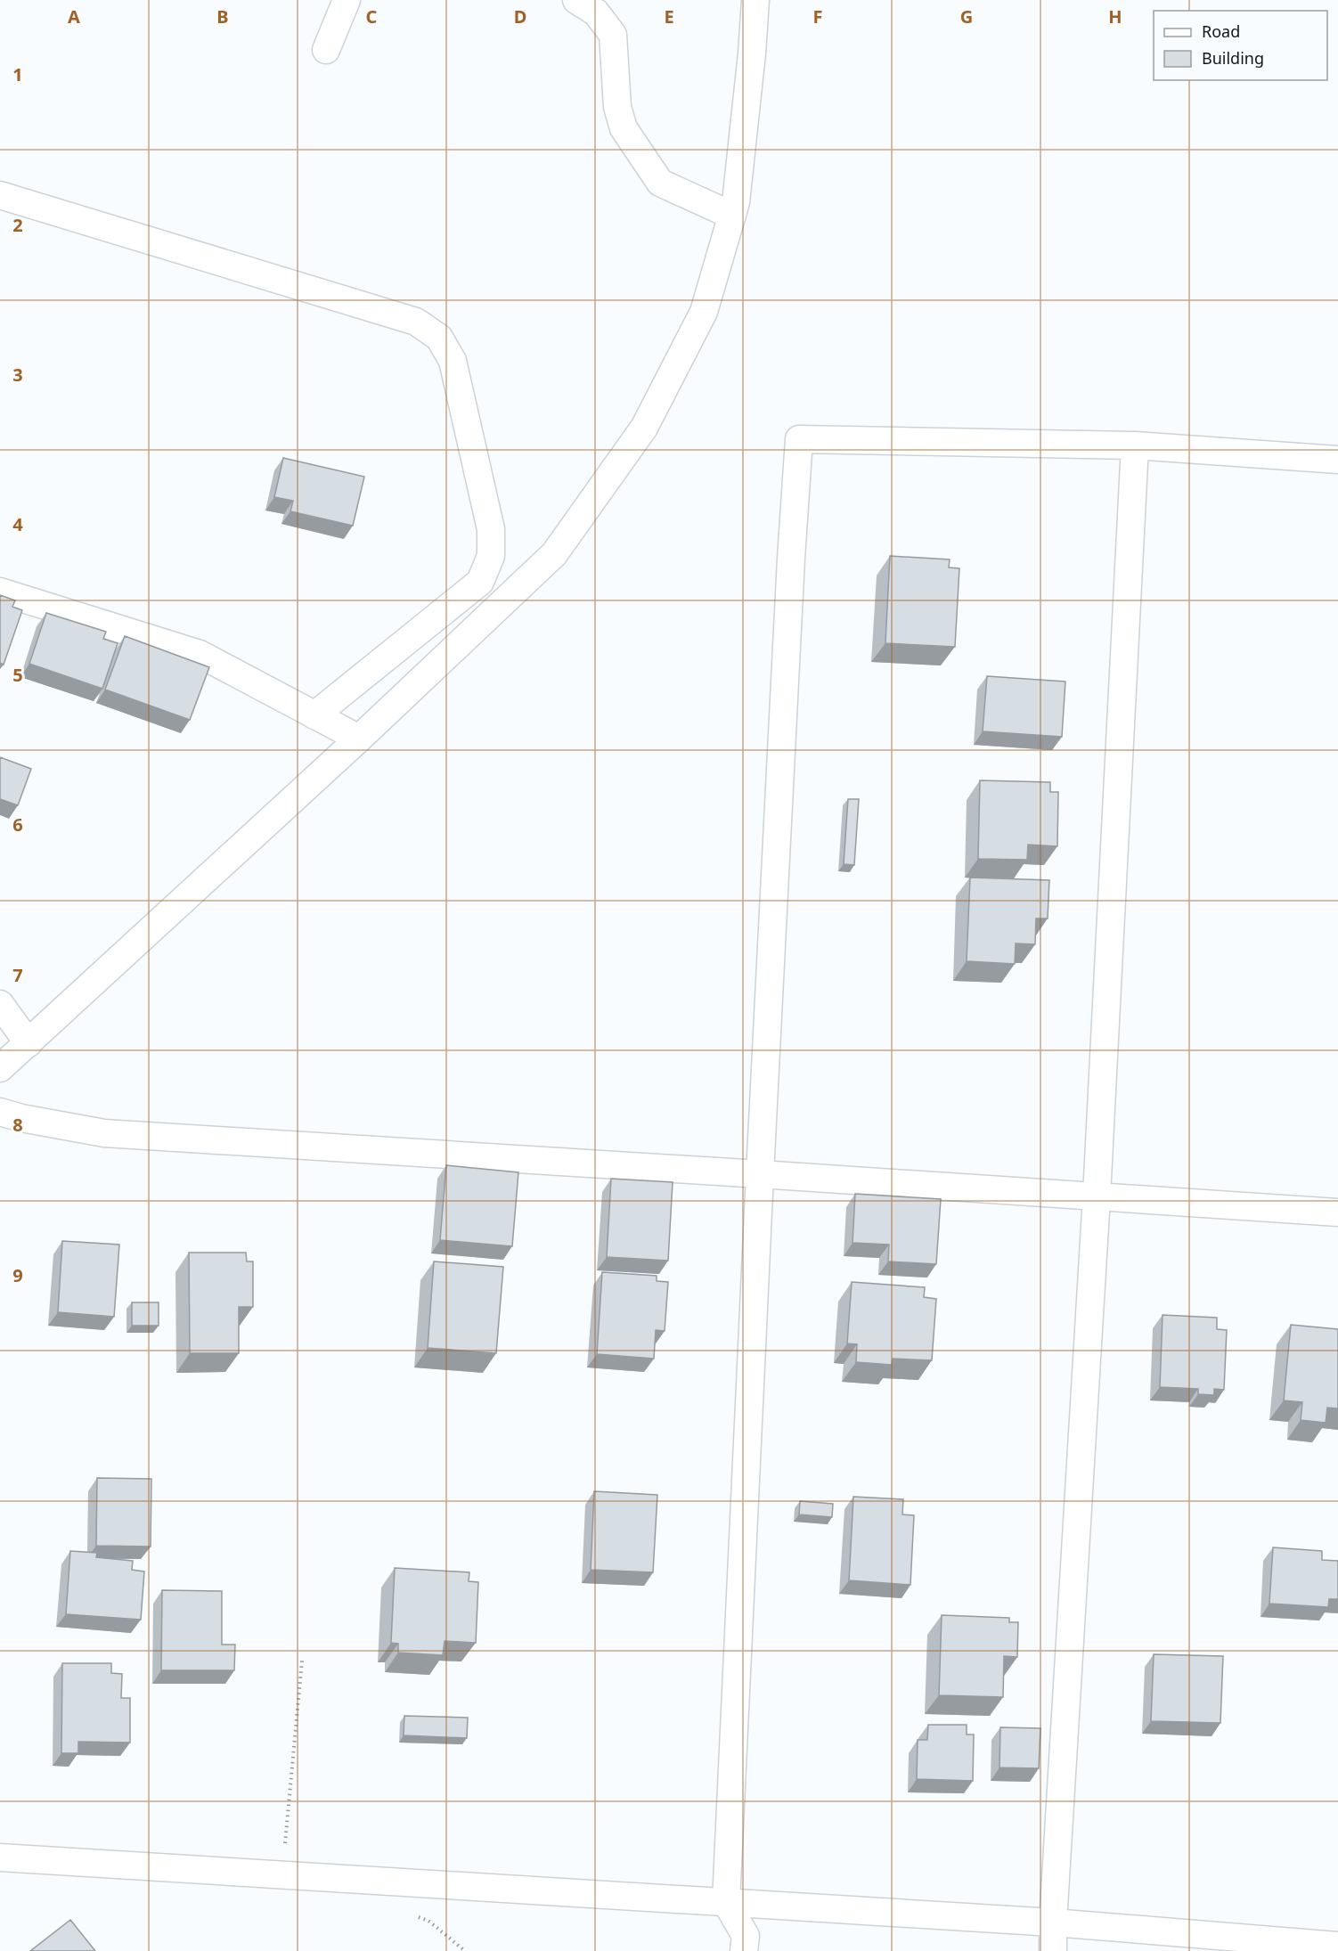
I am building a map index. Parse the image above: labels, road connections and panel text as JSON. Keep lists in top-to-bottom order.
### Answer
{
  "legend": ["Road", "Building"],
  "grid": {
    "columns": [
      "A",
      "B",
      "C",
      "D",
      "E",
      "F",
      "G",
      "H"
    ],
    "rows": [
      "1",
      "2",
      "3",
      "4",
      "5",
      "6",
      "7",
      "8",
      "9"
    ]
  }
}
